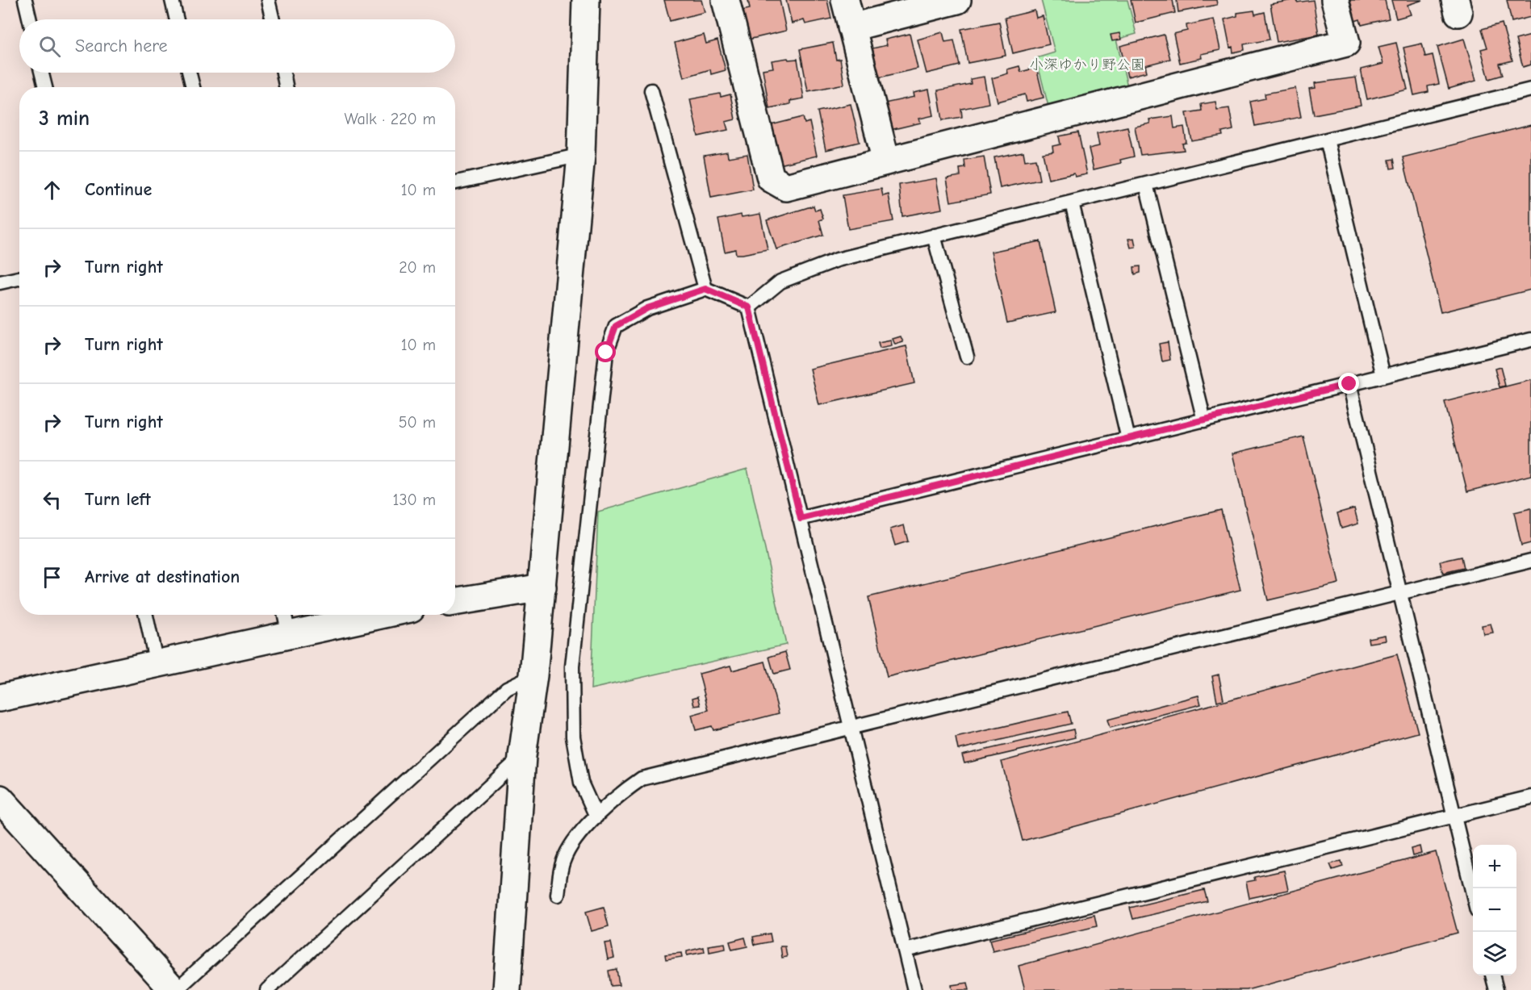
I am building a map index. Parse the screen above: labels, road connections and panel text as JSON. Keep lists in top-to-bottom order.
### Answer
{
  "parks": ["小深ゆかり野公園"],
  "page": {
    "search": "Search here",
    "heading": ["3 min", "Walk · 220 m"],
    "list": [
      ["Continue", "10 m"],
      ["Turn right", "20 m"],
      ["Turn right", "10 m"],
      ["Turn right", "50 m"],
      ["Turn left", "130 m"],
      "Arrive at destination"
    ],
    "map_buttons": ["+", "−"]
  }
}
